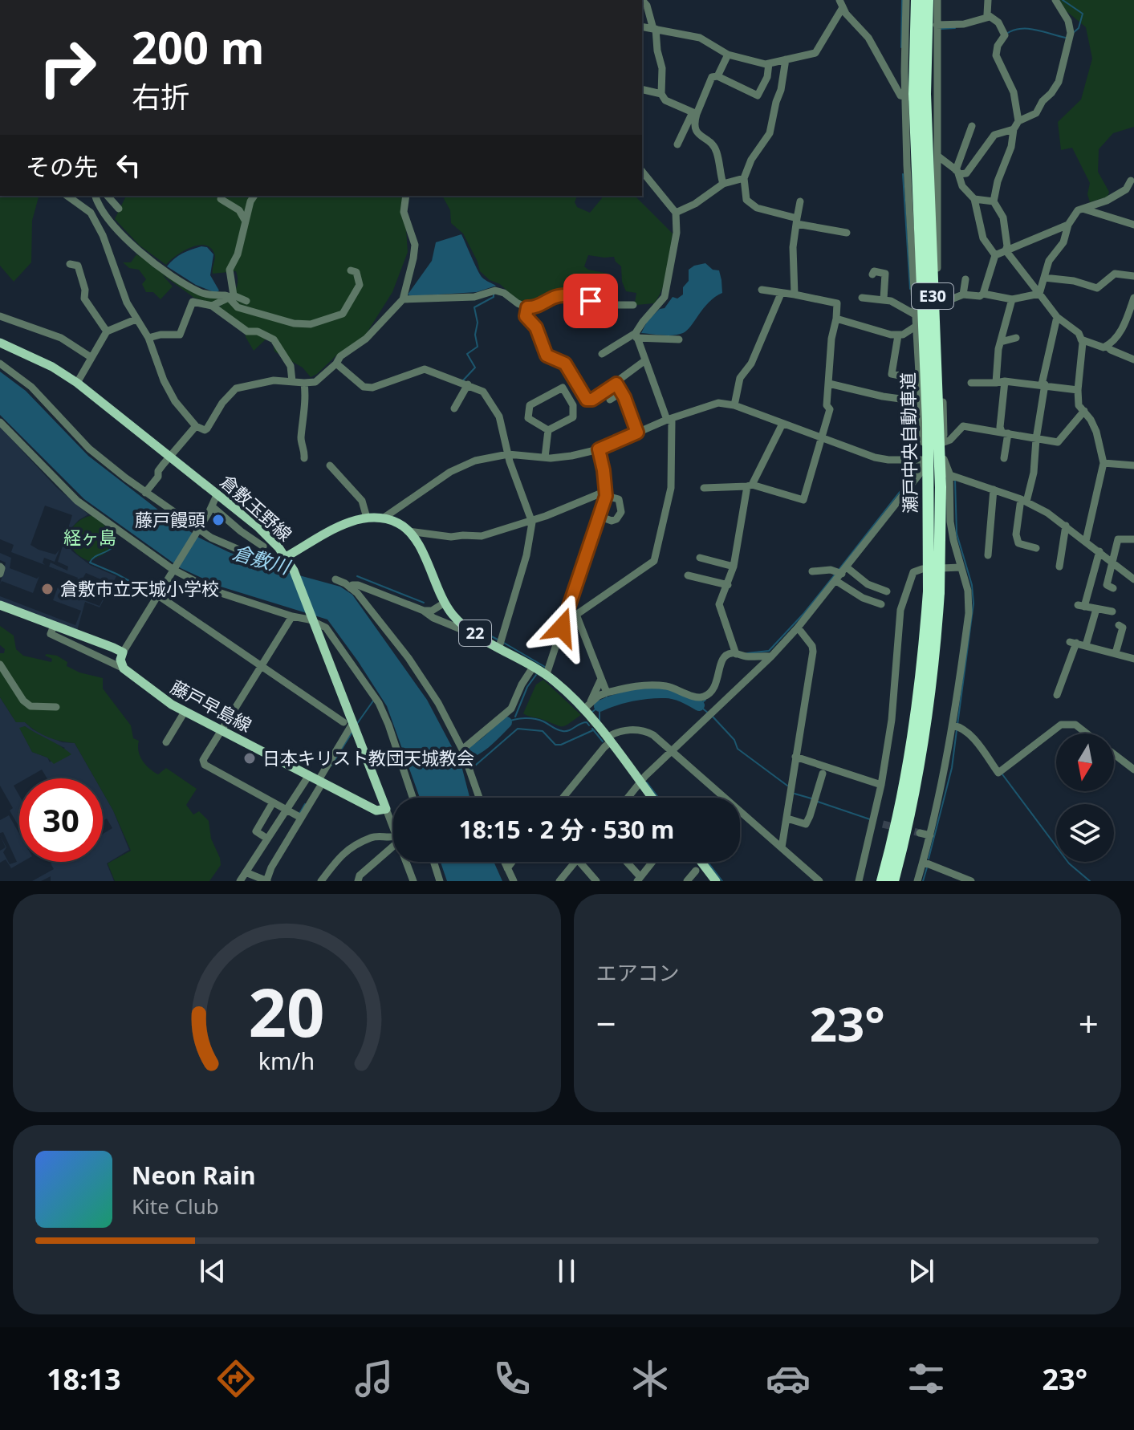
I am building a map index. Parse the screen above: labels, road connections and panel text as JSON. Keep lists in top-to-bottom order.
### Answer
{
  "streets": {
    "highway": ["E30", "瀬戸中央自動車道"],
    "main road": ["倉敷玉野線", "22", "藤戸早島線"]
  },
  "crossings": [
    ["倉敷玉野線", "22"]
  ],
  "water": ["倉敷川"],
  "parks": ["経ヶ島"],
  "places": ["藤戸饅頭", "倉敷市立天城小学校", "日本キリスト教団天城教会"],
  "north": "bottom",
  "page": {
    "turn": ["200 m", "右折"],
    "then": "その先",
    "limit": "30",
    "trip": "18:15 · 2 分 · 530 m",
    "tile": "エアコン",
    "heat": ["−", "23°", "+"],
    "song": ["Neon Rain", "Kite Club"],
    "tabs": ["18:13", "23°"],
    "gauge": ["20", "km/h"]
  }
}
